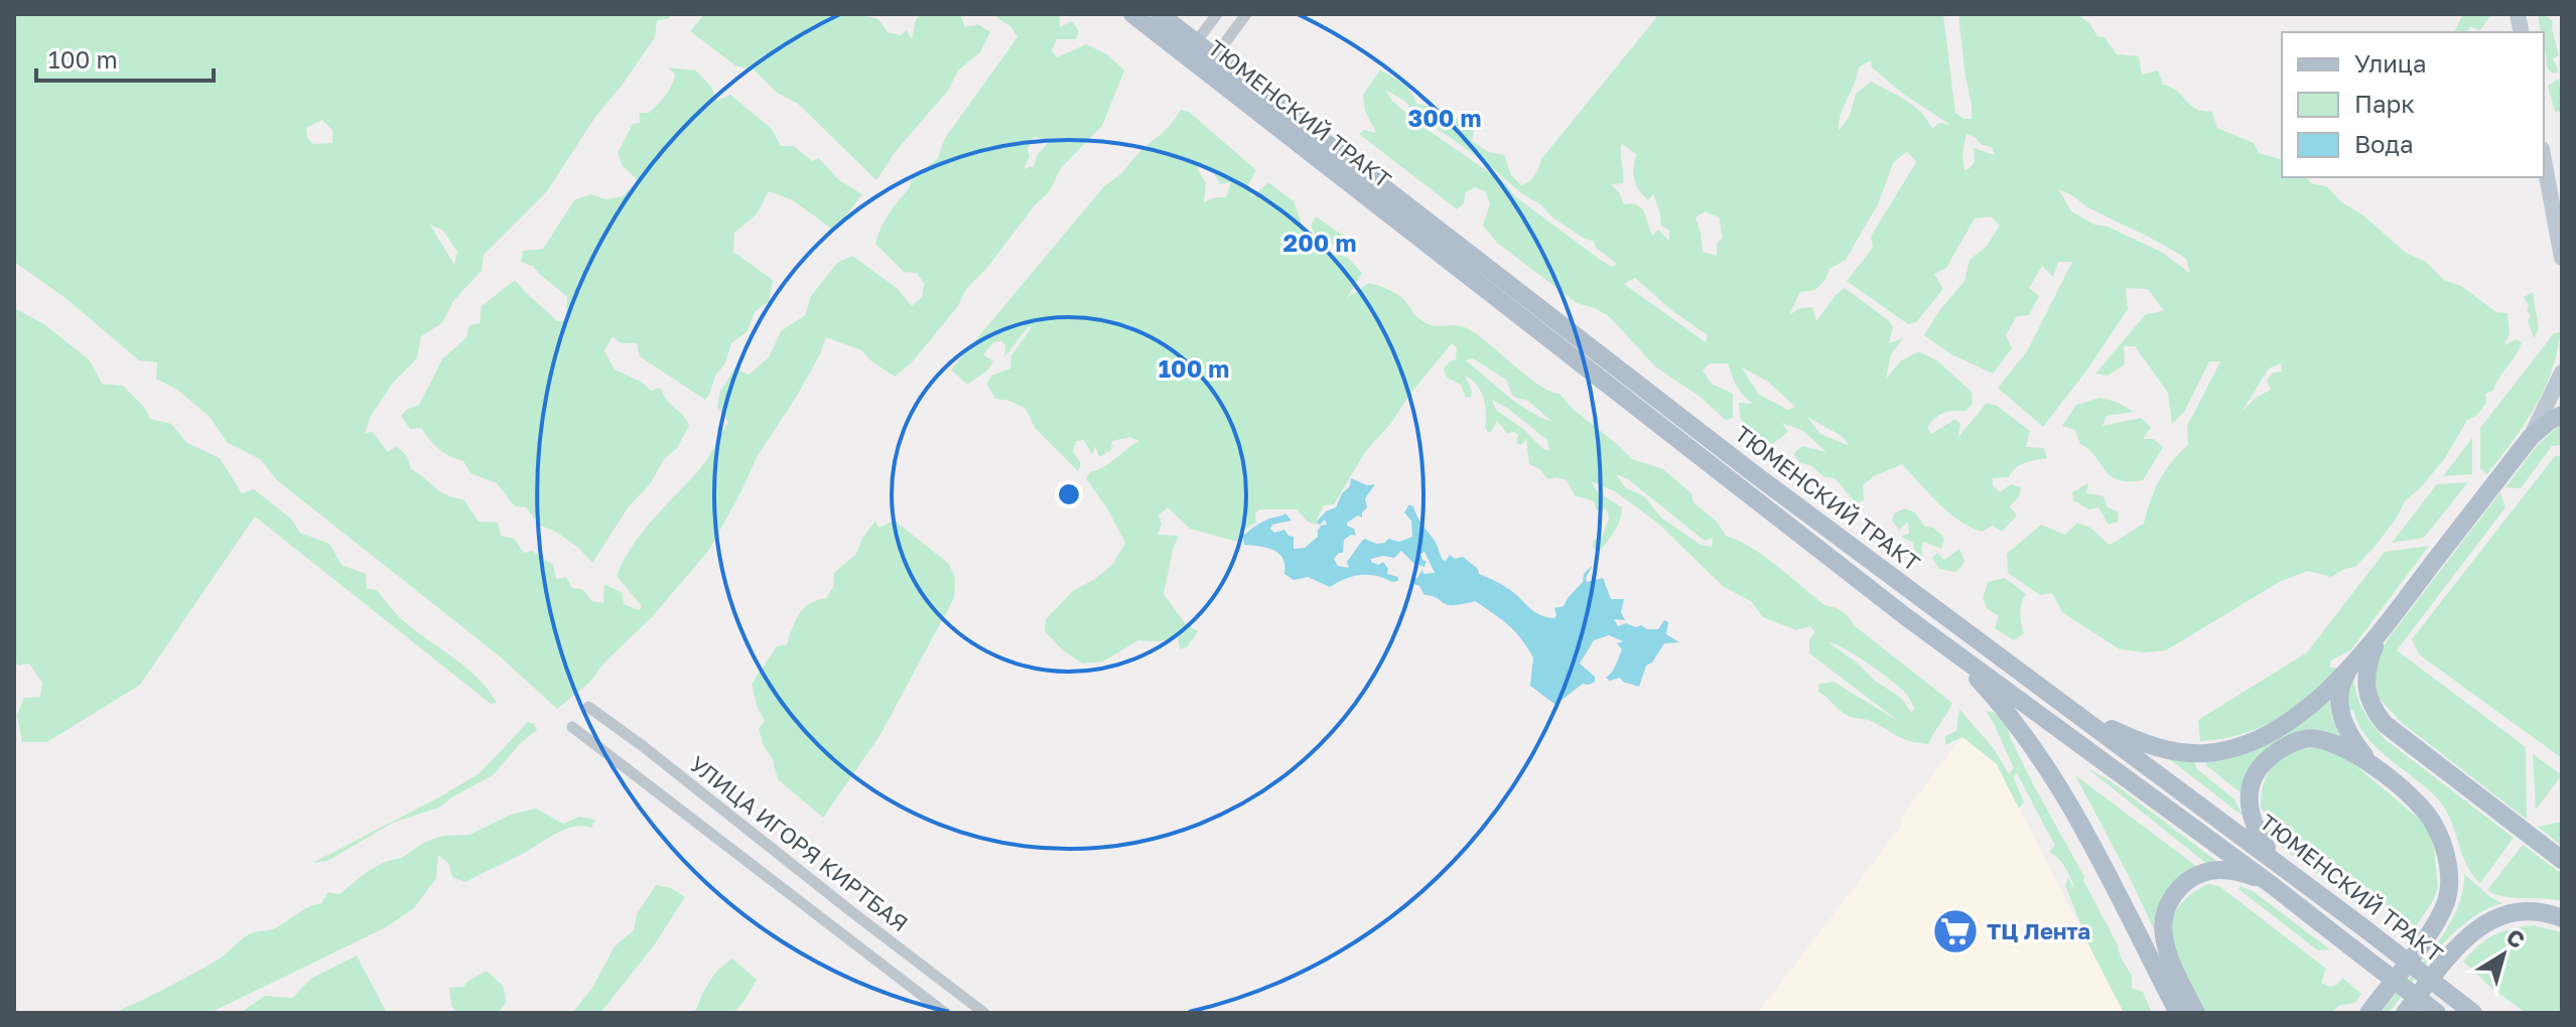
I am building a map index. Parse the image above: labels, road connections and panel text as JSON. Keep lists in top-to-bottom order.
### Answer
{
  "streets": {
    "main road": ["ТЮМЕНСКИЙ ТРАКТ"],
    "street": ["УЛИЦА ИГОРЯ КИРТБАЯ"]
  },
  "places": {
    "supermarket": ["ТЦ Лента"]
  },
  "legend": ["Улица", "Парк", "Вода"],
  "scale_bar": "100 m",
  "north": "top right",
  "rings": ["300 m", "200 m", "100 m"]
}
